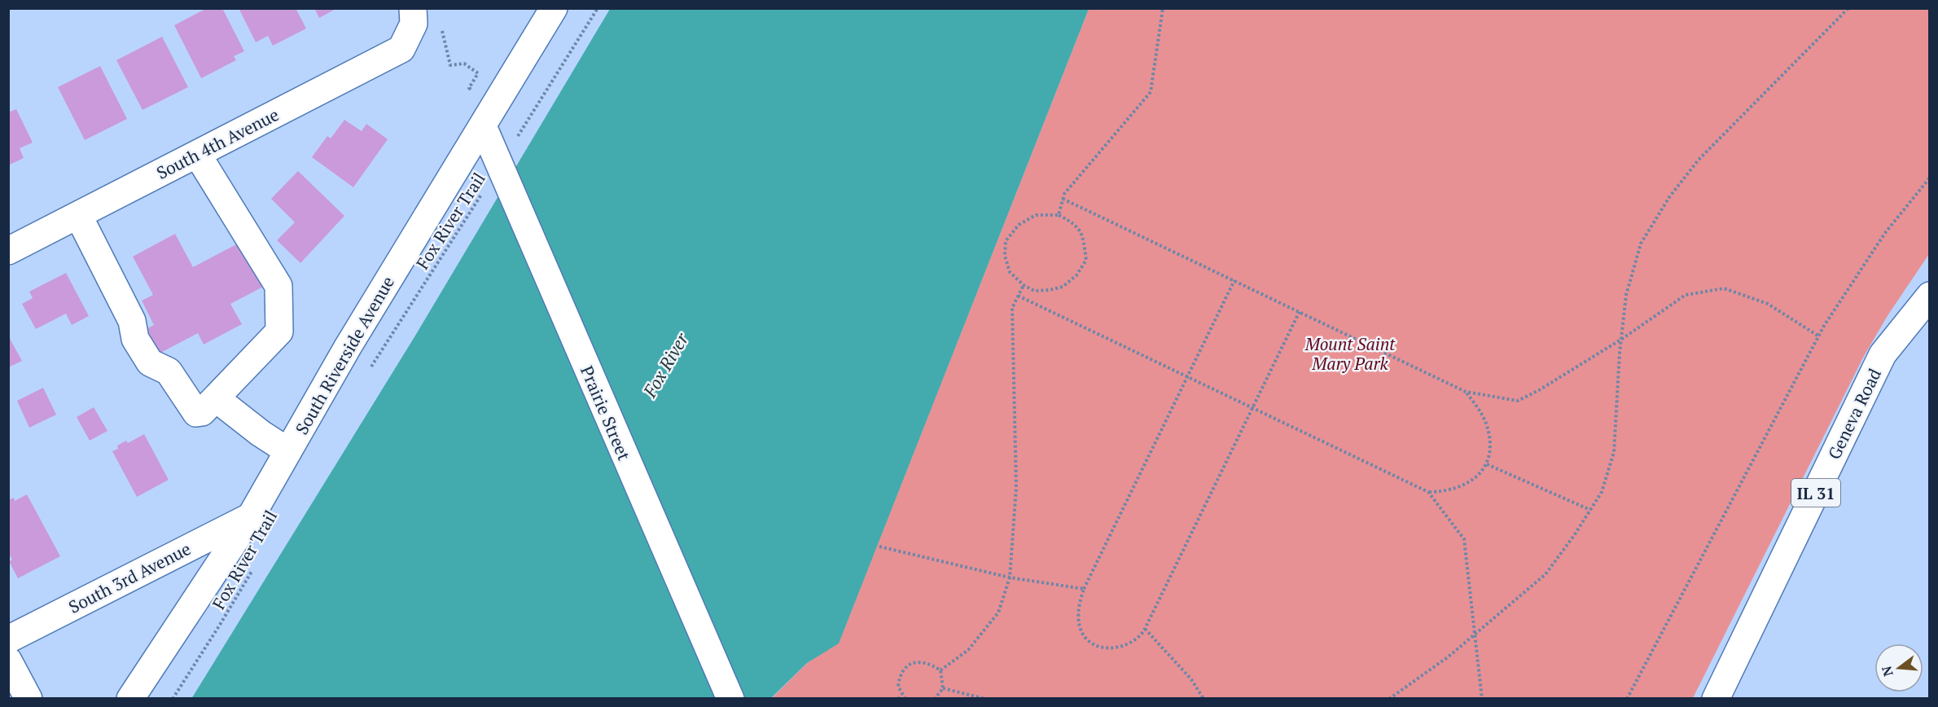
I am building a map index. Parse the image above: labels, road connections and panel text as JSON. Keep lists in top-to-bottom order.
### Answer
{
  "streets": {
    "street": [
      "South 4th Avenue",
      "South Riverside Avenue",
      "Prairie Street",
      "Geneva Road",
      "IL 31",
      "South 3rd Avenue"
    ],
    "path": ["Fox River Trail"]
  },
  "crossings": [
    ["Fox River Trail", "Prairie Street"],
    ["South Riverside Avenue", "Prairie Street"],
    ["South Riverside Avenue", "South 3rd Avenue"]
  ],
  "water": ["Fox River"],
  "parks": ["Mount Saint Mary Park"],
  "north": "left"
}
